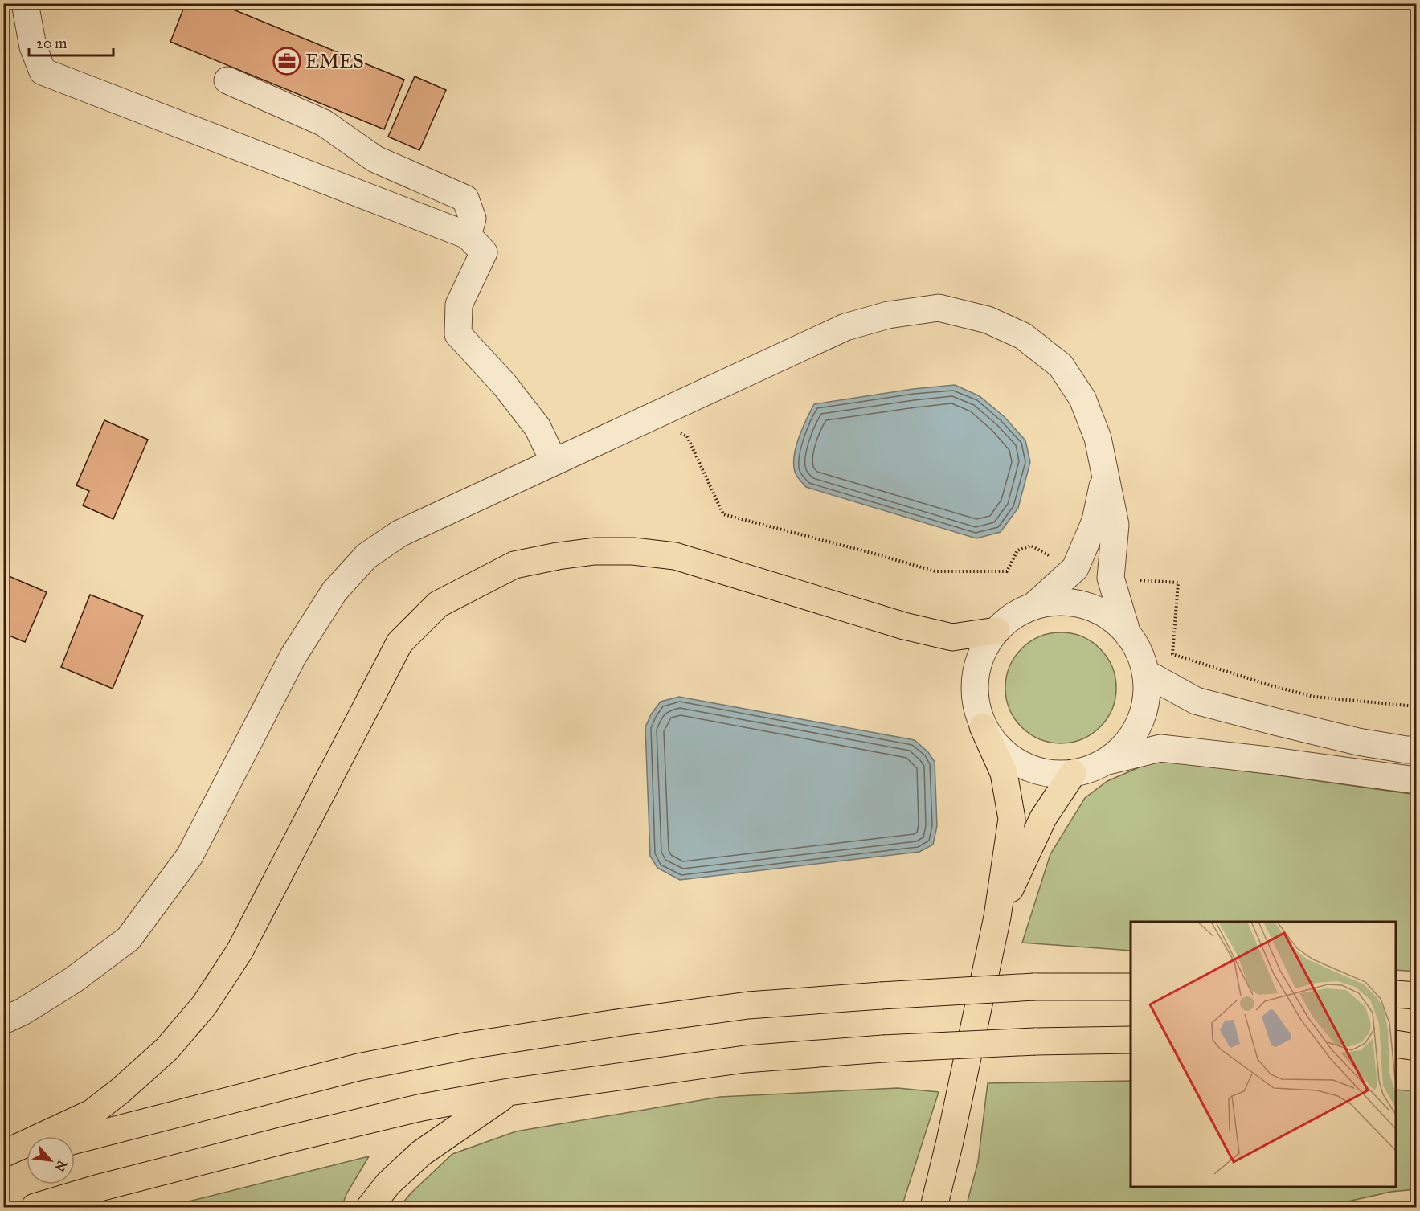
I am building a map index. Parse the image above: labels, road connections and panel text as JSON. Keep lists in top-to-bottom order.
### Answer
{
  "places": {
    "office": ["EMES"]
  },
  "scale_bar": "20 m",
  "north": "bottom right"
}
